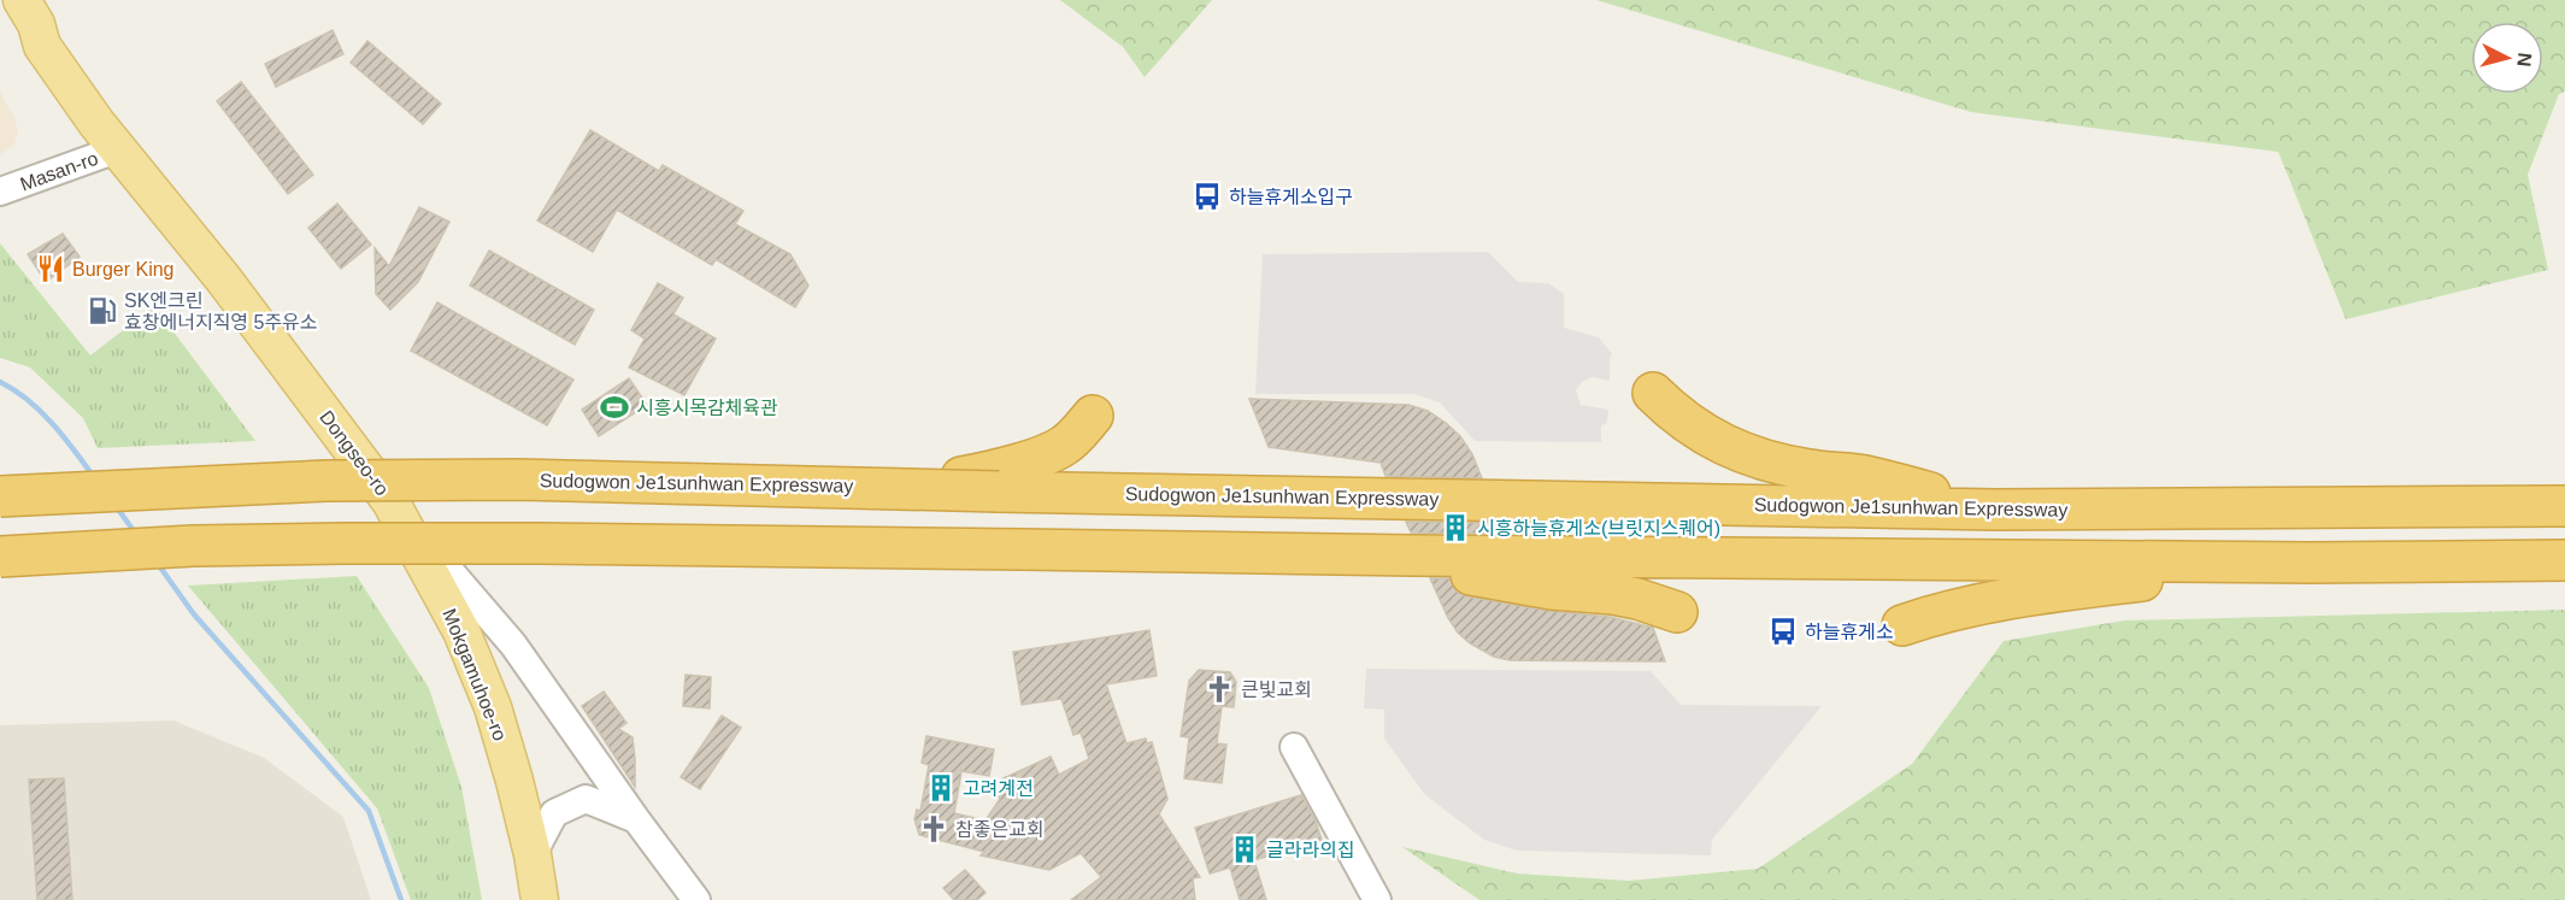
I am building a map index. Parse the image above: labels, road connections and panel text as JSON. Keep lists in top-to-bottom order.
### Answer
{
  "streets": {
    "highway": ["Sudogwon Je1sunhwan Expressway"],
    "main road": ["Dongseo-ro", "Mokgamuhoe-ro"],
    "street": ["Masan-ro"]
  },
  "crossings": [
    ["Masan-ro", "Dongseo-ro"],
    ["Dongseo-ro", "Mokgamuhoe-ro"]
  ],
  "places": {
    "bus stop": ["하늘휴게소입구", "하늘휴게소"],
    "restaurant": ["Burger King"],
    "fuel station": ["SK엔크린 효창에너지직영 5주유소"],
    "sports": ["시흥시목감체육관"],
    "building": ["시흥하늘휴게소(브릿지스퀘어)", "고려계전", "글라라의집"],
    "church": ["큰빛교회", "참좋은교회"]
  },
  "north": "right"
}
